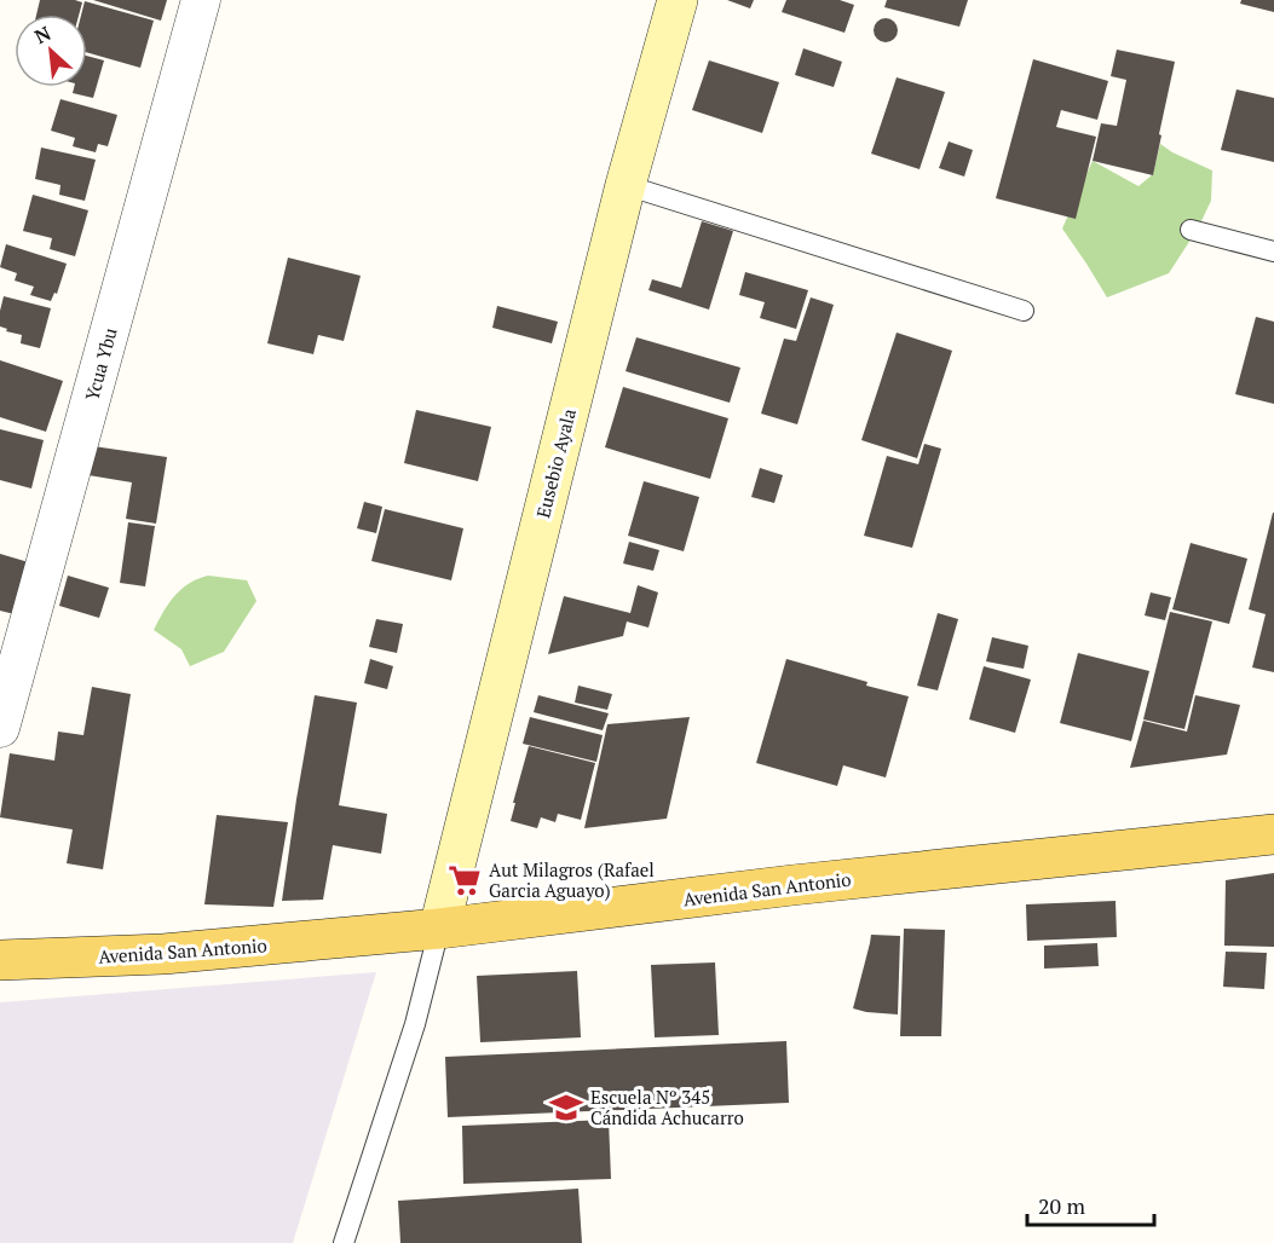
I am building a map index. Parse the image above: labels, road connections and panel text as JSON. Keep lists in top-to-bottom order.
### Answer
{
  "streets": {
    "main road": ["Eusebio Ayala", "Avenida San Antonio"],
    "street": ["Ycua Ybu"]
  },
  "crossings": [
    ["Eusebio Ayala", "Avenida San Antonio"]
  ],
  "places": {
    "supermarket": ["Aut Milagros (Rafael Garcia Aguayo)"],
    "school or university": ["Escuela Nº 345 Cándida Achucarro"]
  },
  "scale_bar": "20 m",
  "north": "top left"
}
